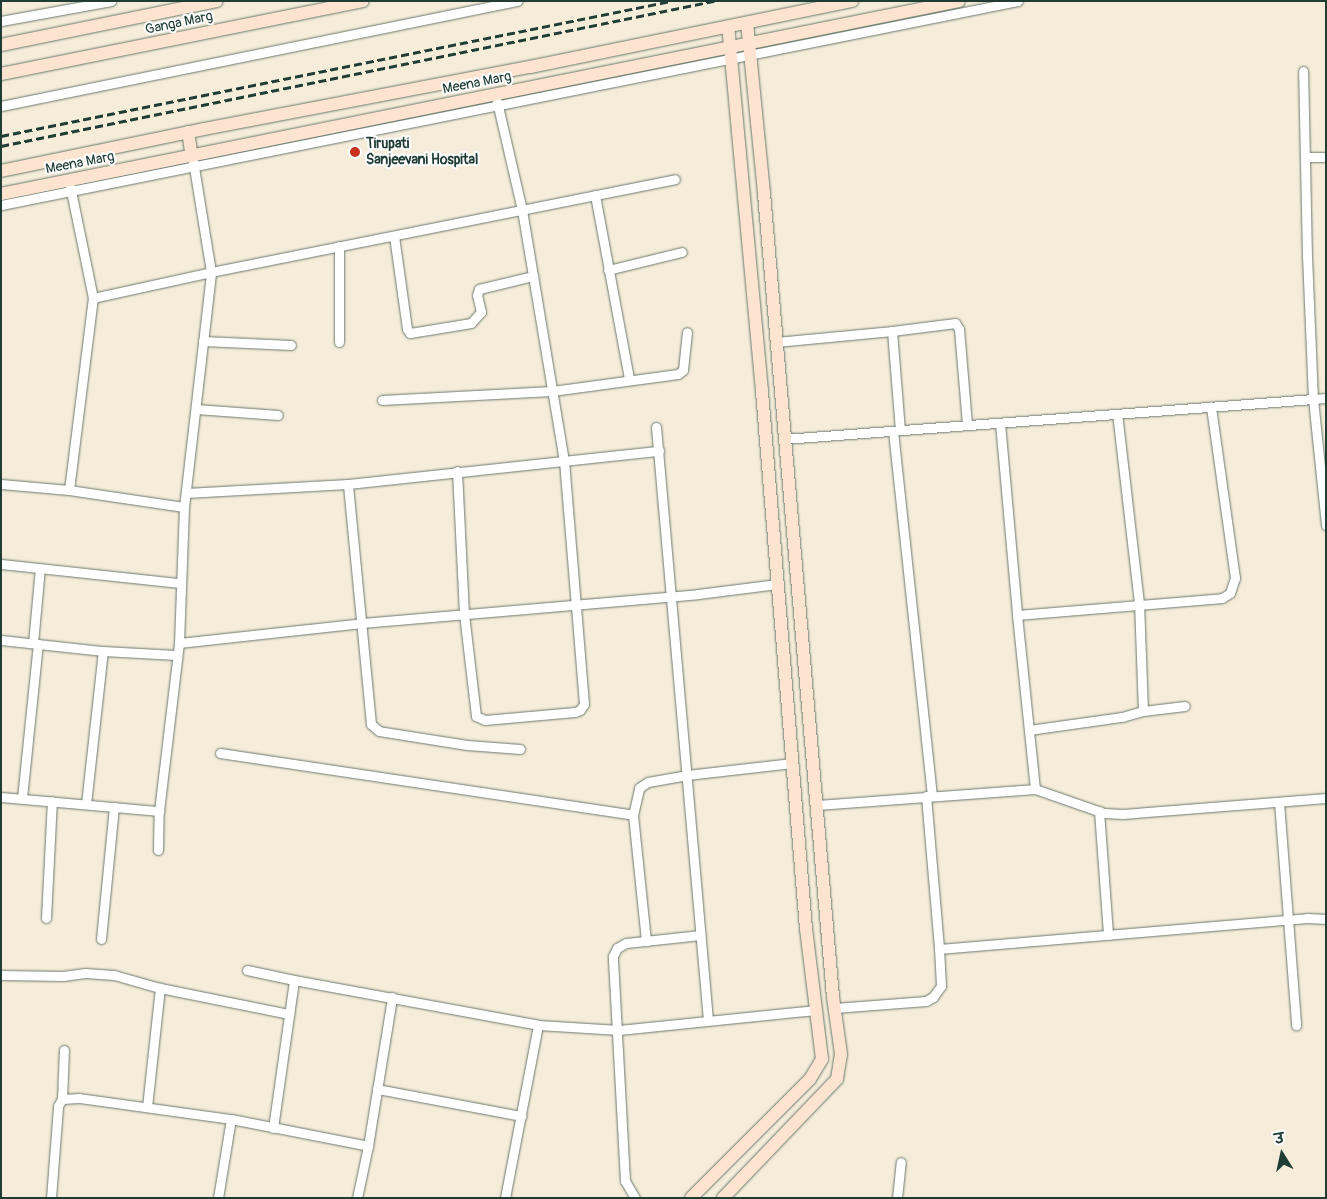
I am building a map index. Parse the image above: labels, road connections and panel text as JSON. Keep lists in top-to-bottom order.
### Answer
{
  "streets": {
    "street": ["Ganga Marg", "Meena Marg"]
  },
  "places": ["Tirupati Sanjeevani Hospital"],
  "north": "top"
}
